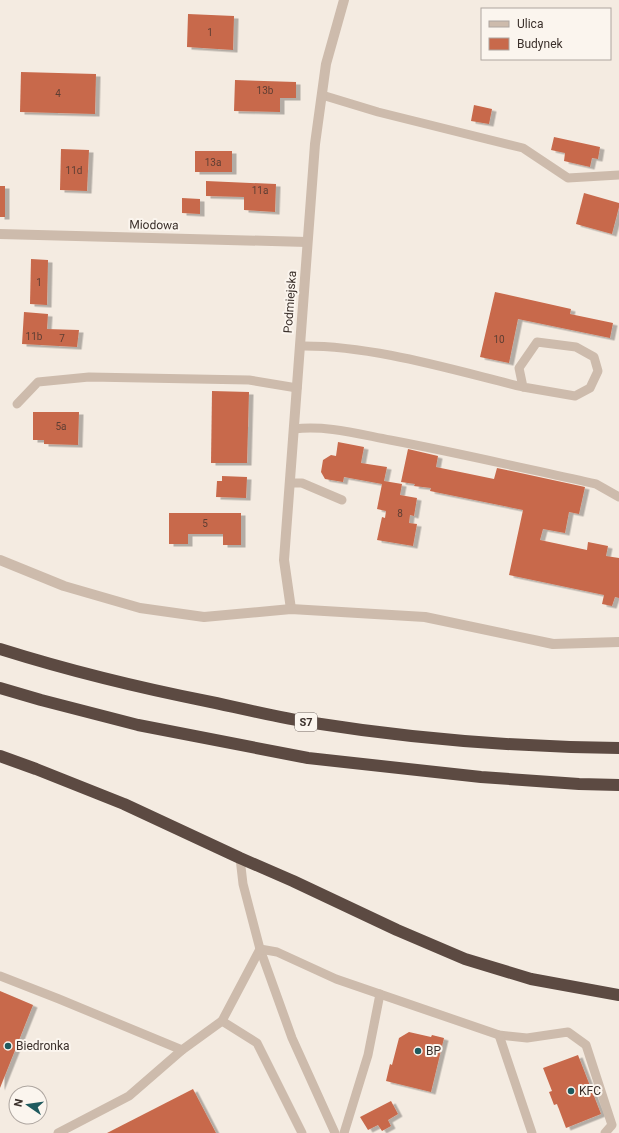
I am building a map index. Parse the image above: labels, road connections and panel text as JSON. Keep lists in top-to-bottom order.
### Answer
{
  "streets": {
    "highway": ["S7"],
    "street": ["Miodowa", "Podmiejska"]
  },
  "crossings": [
    ["Miodowa", "Podmiejska"]
  ],
  "places": ["Biedronka", "BP", "KFC"],
  "house_numbers": [
    "1",
    "13b",
    "4",
    "13a",
    "11d",
    "11a",
    "1",
    "11b",
    "7",
    "10",
    "5a",
    "8",
    "5"
  ],
  "legend": ["Ulica", "Budynek"],
  "north": "left"
}
